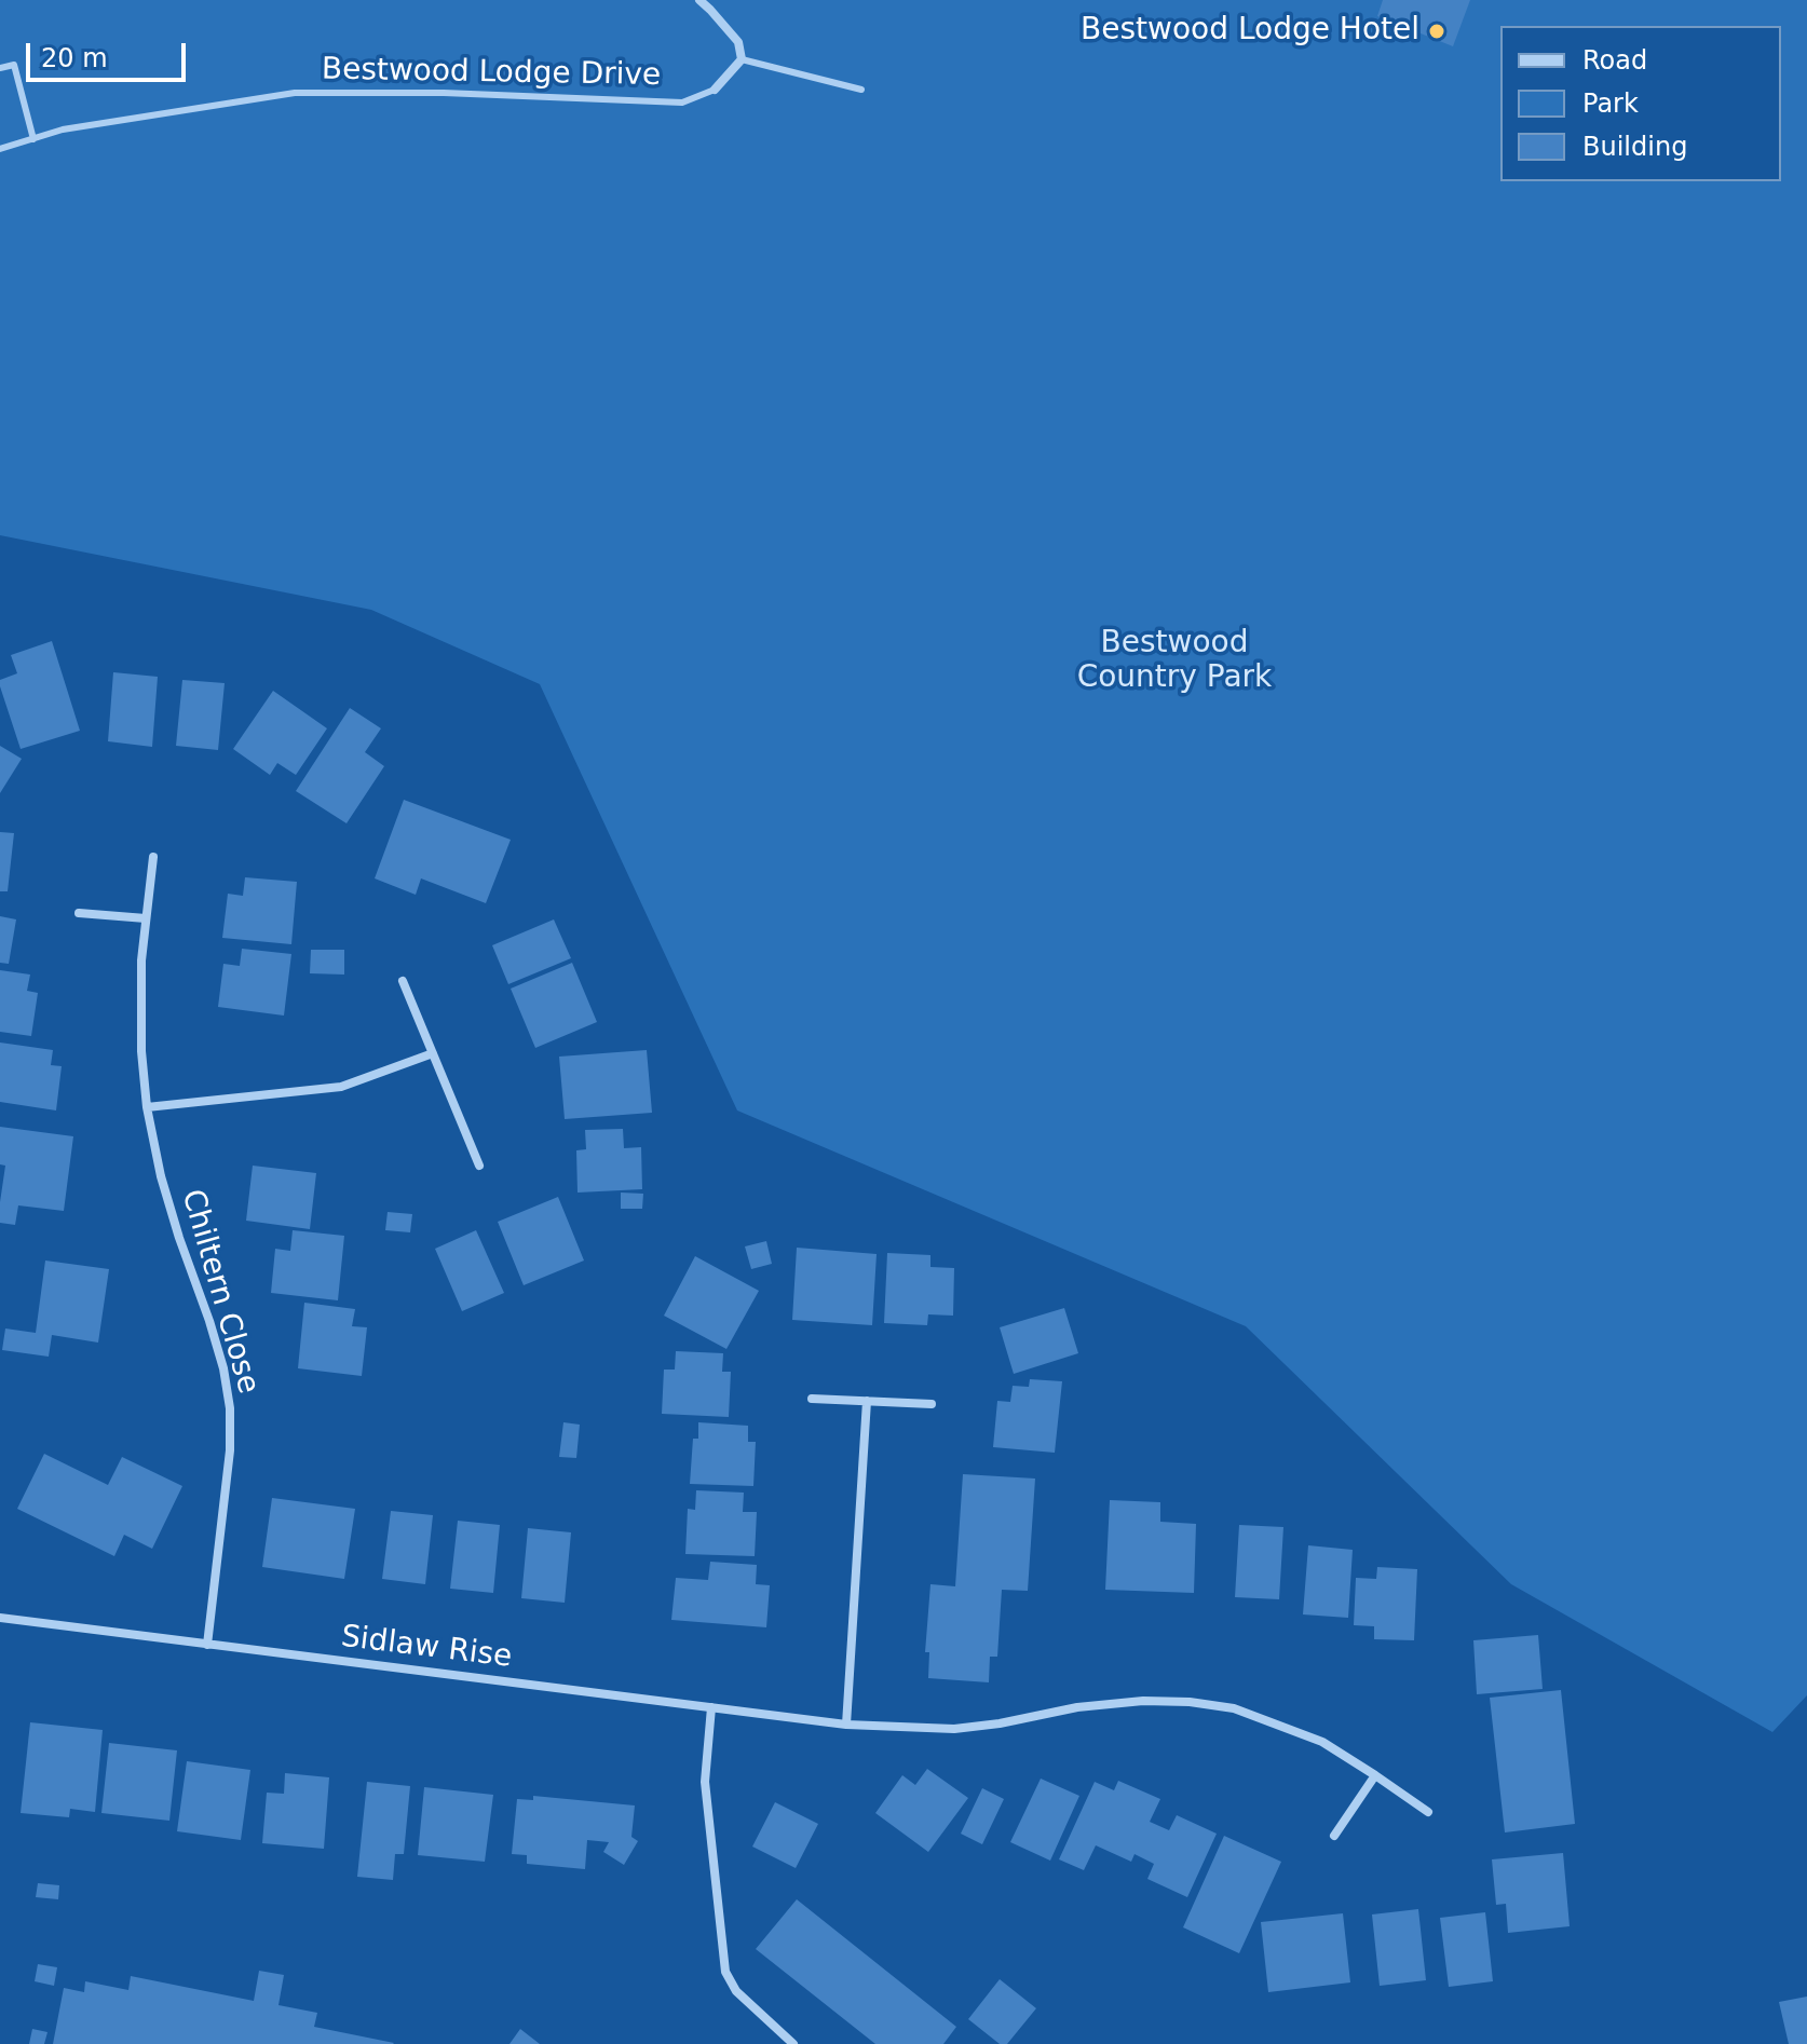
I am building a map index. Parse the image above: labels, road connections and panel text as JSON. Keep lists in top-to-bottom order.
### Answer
{
  "streets": {
    "street": ["Bestwood Lodge Drive", "Chiltern Close", "Sidlaw Rise"]
  },
  "crossings": [
    ["Chiltern Close", "Sidlaw Rise"]
  ],
  "parks": ["Bestwood Country Park"],
  "places": ["Bestwood Lodge Hotel"],
  "legend": ["Road", "Park", "Building"],
  "scale_bar": "20 m"
}
